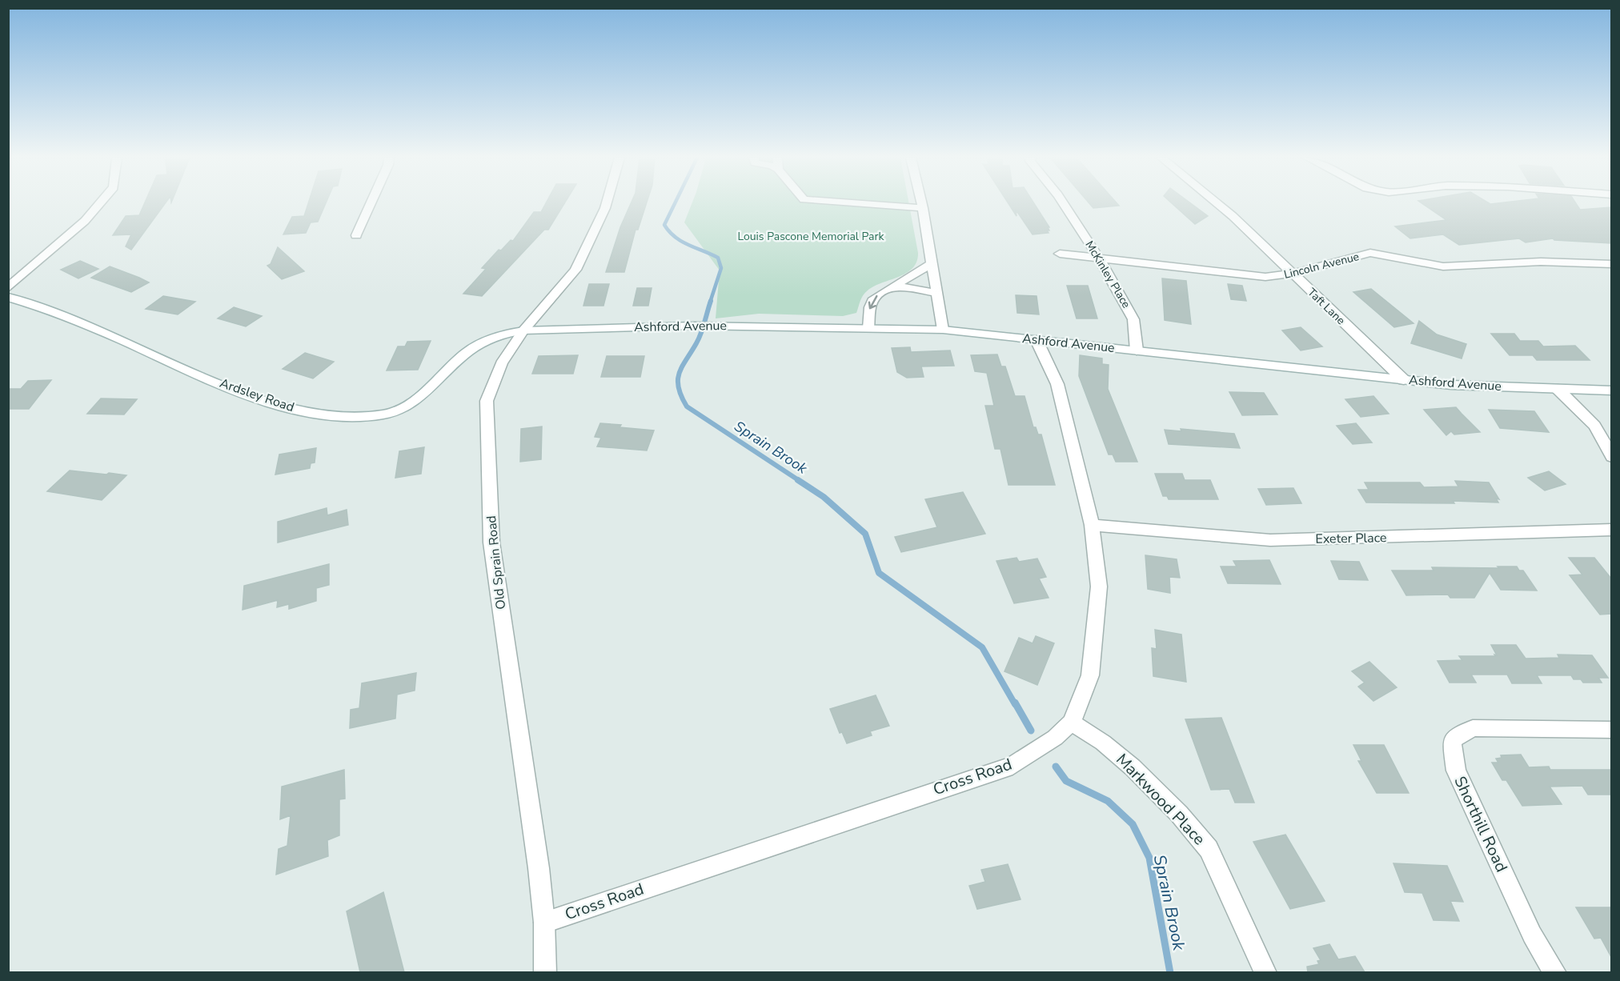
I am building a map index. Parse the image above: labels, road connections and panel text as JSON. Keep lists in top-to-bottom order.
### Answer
{
  "streets": {
    "street": [
      "Lincoln Avenue",
      "McKinley Place",
      "Taft Lane",
      "Ashford Avenue",
      "Ardsley Road",
      "Exeter Place",
      "Old Sprain Road",
      "Cross Road",
      "Markwood Place",
      "Shorthill Road"
    ]
  },
  "crossings": [
    ["Lincoln Avenue", "McKinley Place"],
    ["Lincoln Avenue", "Taft Lane"],
    ["McKinley Place", "Ashford Avenue"],
    ["Taft Lane", "Ashford Avenue"],
    ["Ashford Avenue", "Ardsley Road"],
    ["Ashford Avenue", "Old Sprain Road"],
    ["Ashford Avenue", "Cross Road"],
    ["Ardsley Road", "Old Sprain Road"],
    ["Exeter Place", "Cross Road"],
    ["Old Sprain Road", "Cross Road"],
    ["Cross Road", "Markwood Place"]
  ],
  "water": ["Sprain Brook"],
  "parks": ["Louis Pascone Memorial Park"]
}
